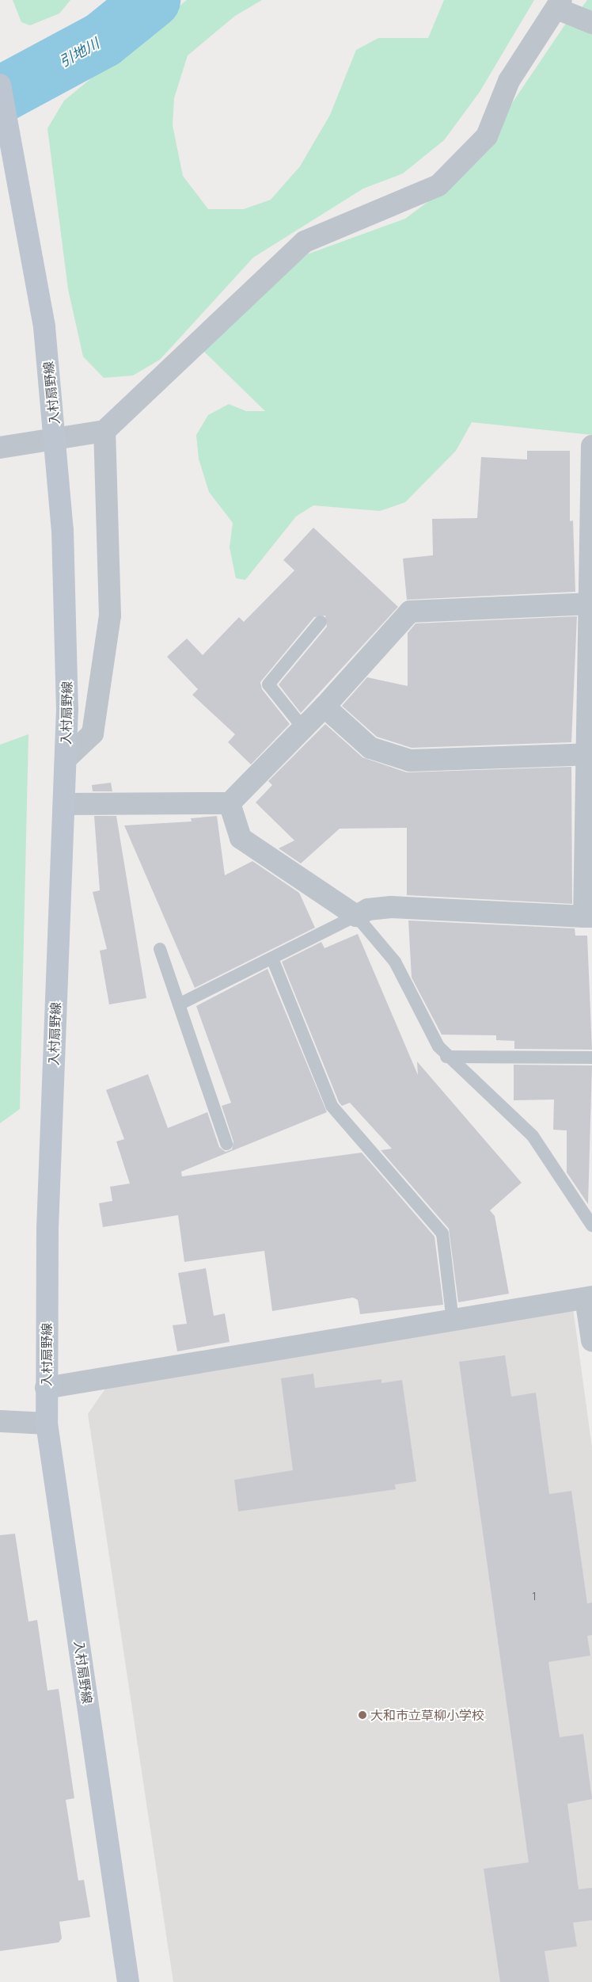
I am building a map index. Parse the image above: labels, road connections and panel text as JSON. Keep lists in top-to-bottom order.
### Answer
{
  "streets": {
    "street": ["入村扇野線"]
  },
  "water": ["引地川"],
  "places": ["大和市立草柳小学校"],
  "house_numbers": ["1"]
}
